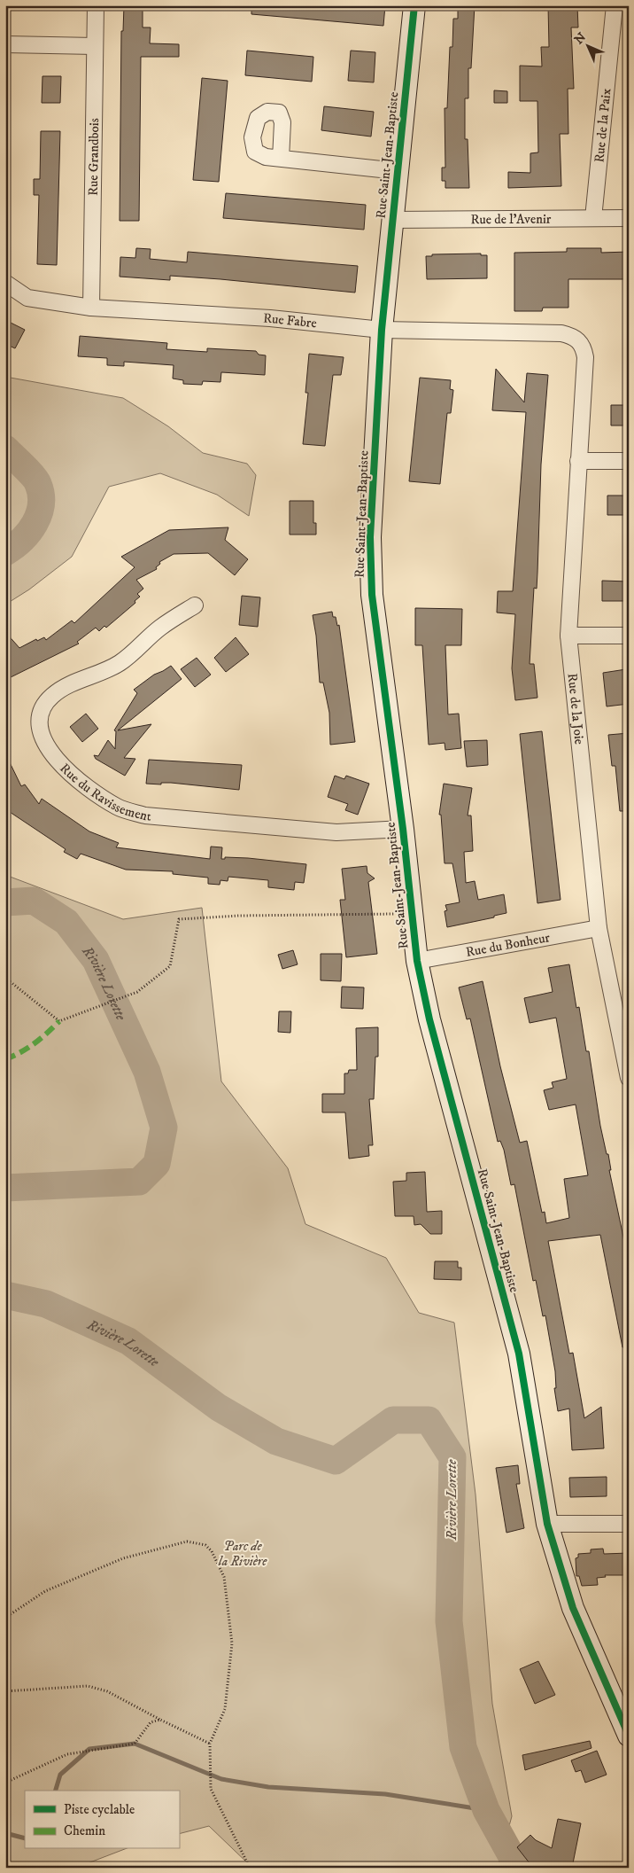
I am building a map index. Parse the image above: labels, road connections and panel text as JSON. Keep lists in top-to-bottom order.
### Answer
{
  "streets": {
    "street": [
      "Rue de la Paix",
      "Rue Saint-Jean-Baptiste",
      "Rue Grandbois",
      "Rue de l'Avenir",
      "Rue Fabre",
      "Rue de la Joie",
      "Rue du Ravissement",
      "Rue du Bonheur"
    ]
  },
  "crossings": [
    ["Rue de la Paix", "Rue de l'Avenir"],
    ["Rue Saint-Jean-Baptiste", "Rue de l'Avenir"],
    ["Rue Saint-Jean-Baptiste", "Rue Fabre"],
    ["Rue Saint-Jean-Baptiste", "Rue du Ravissement"],
    ["Rue Saint-Jean-Baptiste", "Rue du Bonheur"],
    ["Rue Grandbois", "Rue Fabre"],
    ["Rue Fabre", "Rue de la Joie"],
    ["Rue de la Joie", "Rue du Bonheur"]
  ],
  "water": ["Rivière Lorette"],
  "parks": ["Parc de la Rivière"],
  "legend": ["Piste cyclable", "Chemin"],
  "north": "top left"
}
